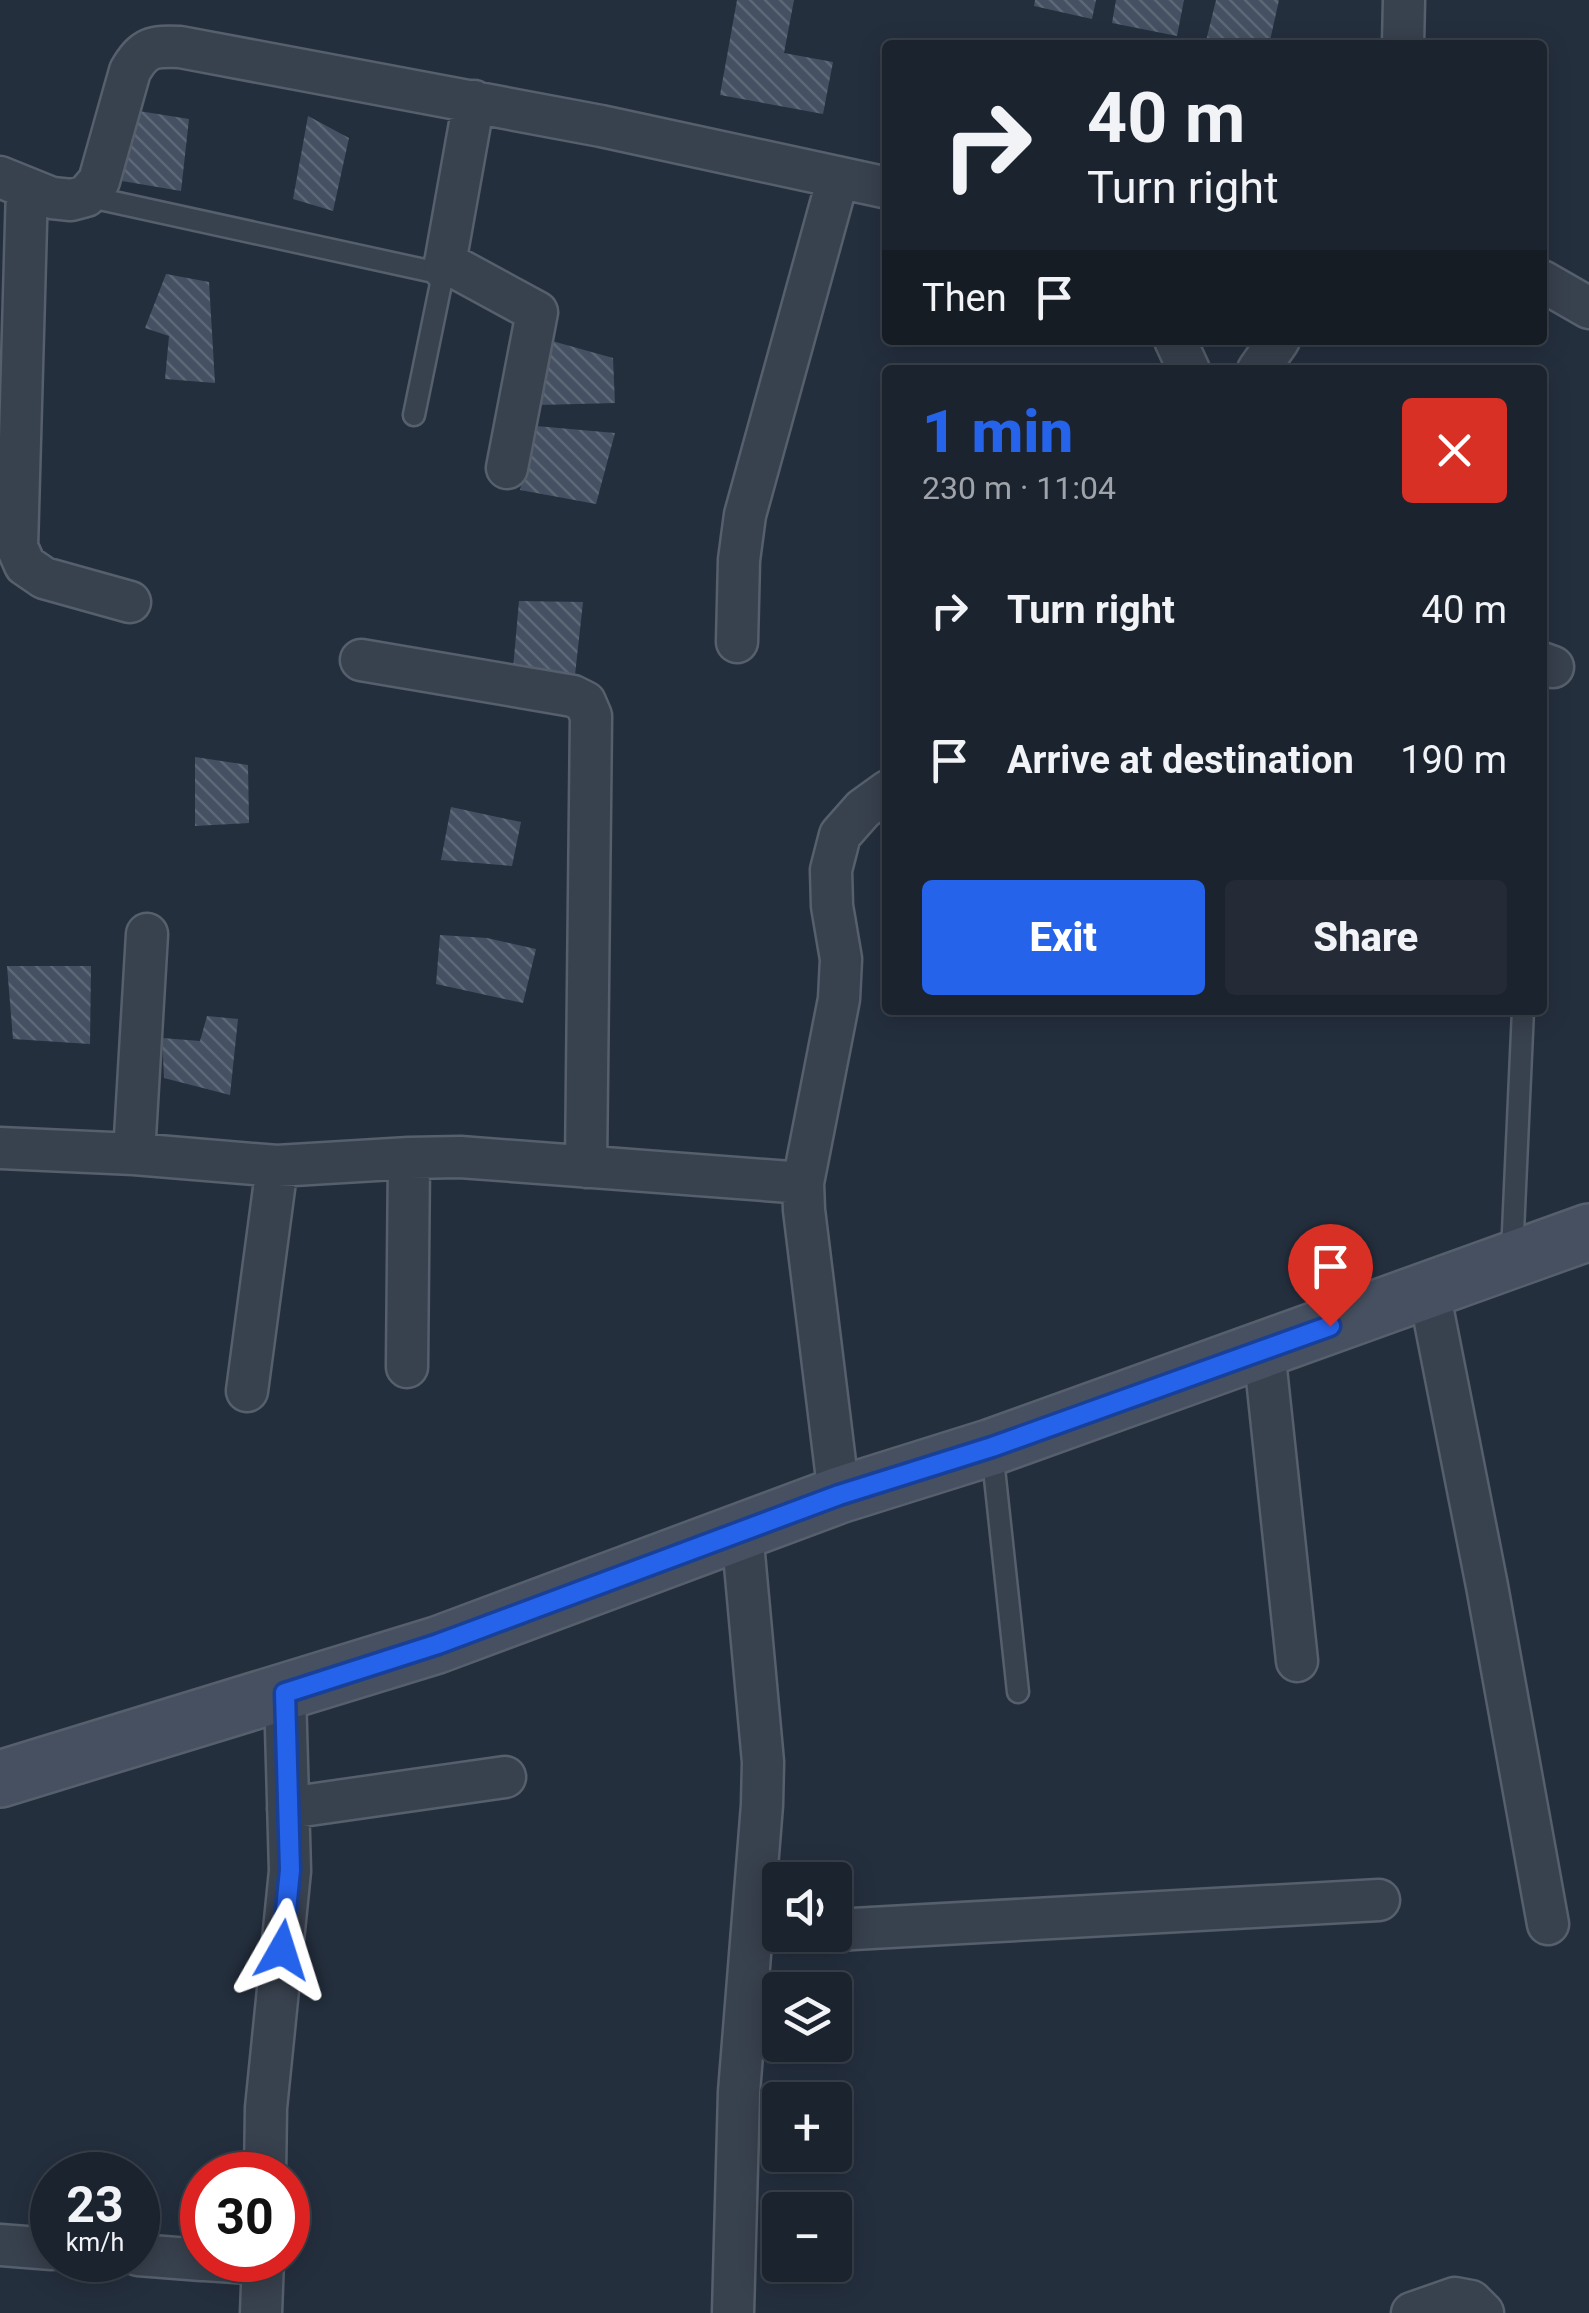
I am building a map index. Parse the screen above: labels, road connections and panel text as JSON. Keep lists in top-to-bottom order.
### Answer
{
  "page": {
    "turn": ["40 m", "Turn right"],
    "then": "Then",
    "heading": ["1 min", "230 m · 11:04"],
    "list": [
      {
        "name": "Turn right",
        "value": "40 m"
      },
      {
        "name": "Arrive at destination",
        "value": "190 m"
      }
    ],
    "buttons": ["Exit", "Share"],
    "map_buttons": ["+", "−"],
    "speed": "23 km/h",
    "limit": "30"
  }
}
